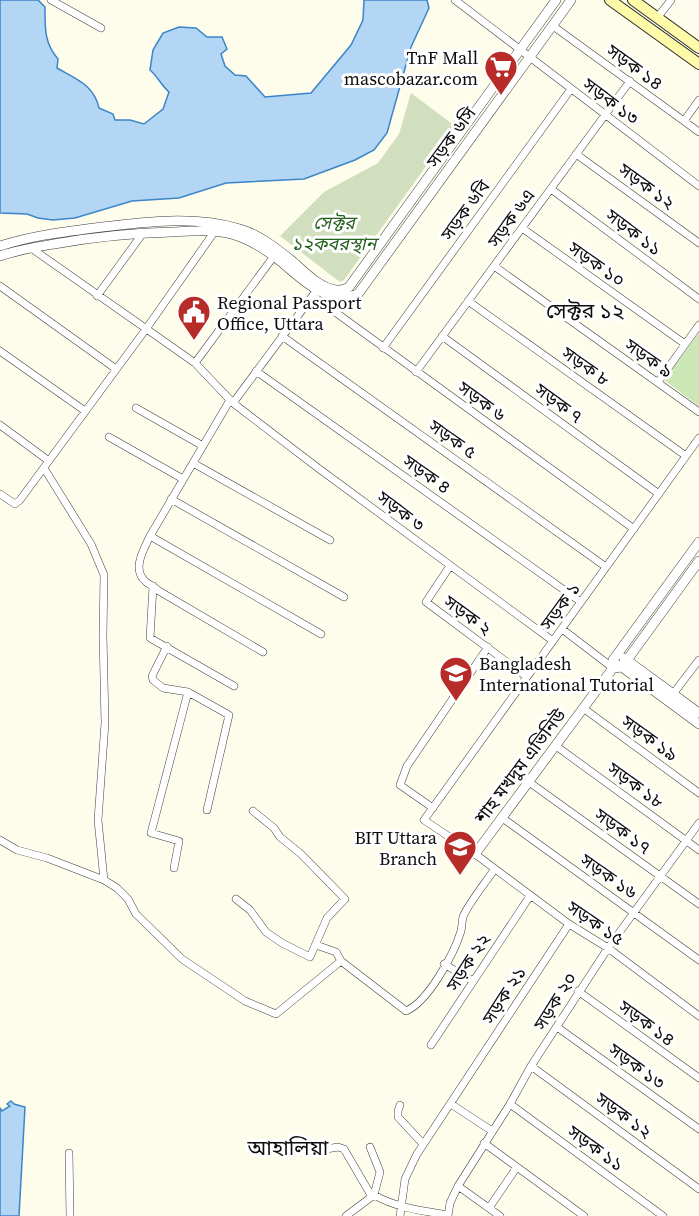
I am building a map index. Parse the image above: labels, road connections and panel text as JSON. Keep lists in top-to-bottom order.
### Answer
{
  "streets": {
    "street": [
      "সড়ক ১৪",
      "সড়ক ১৩",
      "সড়ক ৬সি",
      "সড়ক ১২",
      "সড়ক ৬বি",
      "সড়ক ৬এ",
      "সড়ক ১১",
      "সড়ক ১০",
      "সড়ক ৯",
      "সড়ক ৮",
      "সড়ক ৬",
      "সড়ক ৭",
      "সড়ক ৫",
      "সড়ক ৪",
      "সড়ক ৩",
      "সড়ক ১",
      "সড়ক ২",
      "সড়ক ১৯",
      "শাহ মখদুম এভিনিউ",
      "সড়ক ১৮",
      "সড়ক ১৭",
      "সড়ক ১৬",
      "সড়ক ১৫",
      "সড়ক ২২",
      "সড়ক ২১",
      "সড়ক ২০"
    ]
  },
  "crossings": [
    ["সড়ক ১৪", "সড়ক ৬সি"],
    ["সড়ক ১৪", "সড়ক ৬এ"],
    ["সড়ক ১৪", "সড়ক ২০"],
    ["সড়ক ১৩", "সড়ক ৬সি"],
    ["সড়ক ১৩", "সড়ক ৬বি"],
    ["সড়ক ১৩", "সড়ক ৬এ"],
    ["সড়ক ১৩", "সড়ক ২০"],
    ["সড়ক ১২", "সড়ক ৬এ"],
    ["সড়ক ১২", "সড়ক ২০"],
    ["সড়ক ৬বি", "সড়ক ৬"],
    ["সড়ক ৬এ", "সড়ক ১১"],
    ["সড়ক ৬এ", "সড়ক ১০"],
    ["সড়ক ৬এ", "সড়ক ৯"],
    ["সড়ক ৬এ", "সড়ক ৮"],
    ["সড়ক ৬এ", "সড়ক ৬"],
    ["সড়ক ৬এ", "সড়ক ৭"],
    ["সড়ক ১১", "সড়ক ২০"],
    ["সড়ক ৮", "সড়ক ১"],
    ["সড়ক ৬", "সড়ক ১"],
    ["সড়ক ৭", "সড়ক ১"],
    ["সড়ক ৫", "সড়ক ১"],
    ["সড়ক ৪", "সড়ক ১"],
    ["সড়ক ৩", "সড়ক ১"],
    ["সড়ক ৩", "সড়ক ২"],
    ["সড়ক ১", "সড়ক ২"],
    ["সড়ক ১", "সড়ক ১৫"],
    ["সড়ক ১৯", "শাহ মখদুম এভিনিউ"],
    ["শাহ মখদুম এভিনিউ", "সড়ক ১৮"],
    ["শাহ মখদুম এভিনিউ", "সড়ক ১৭"],
    ["শাহ মখদুম এভিনিউ", "সড়ক ১৬"],
    ["শাহ মখদুম এভিনিউ", "সড়ক ১৫"],
    ["সড়ক ১৮", "সড়ক ২০"],
    ["সড়ক ১৭", "সড়ক ২০"],
    ["সড়ক ১৬", "সড়ক ২০"],
    ["সড়ক ১৫", "সড়ক ২২"],
    ["সড়ক ১৫", "সড়ক ২১"],
    ["সড়ক ১৫", "সড়ক ২০"]
  ],
  "districts": ["সেক্টর ১২", "আহালিয়া"],
  "parks": ["সেক্টর ১২কবরস্থান"],
  "places": {
    "supermarket": ["TnF Mall mascobazar.com"],
    "public building": ["Regional Passport Office, Uttara"],
    "school or university": ["Bangladesh International Tutorial", "BIT Uttara Branch"]
  }
}
